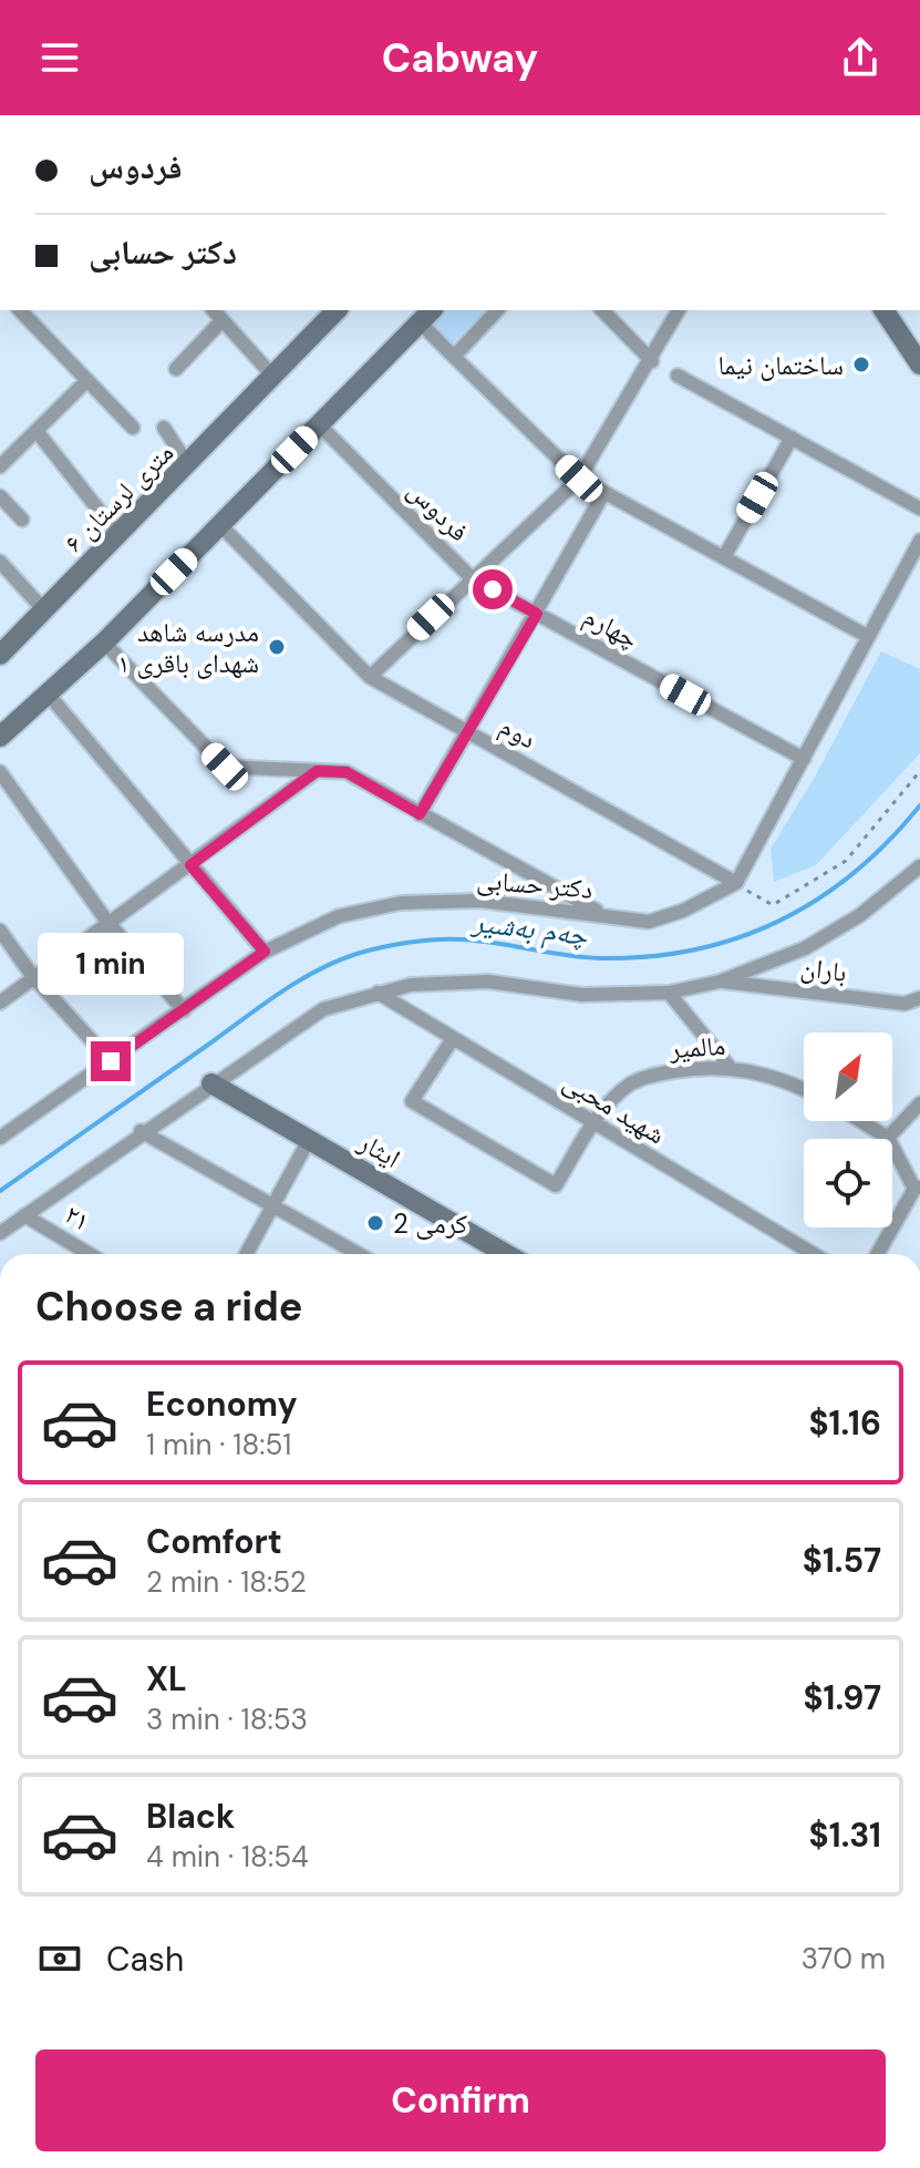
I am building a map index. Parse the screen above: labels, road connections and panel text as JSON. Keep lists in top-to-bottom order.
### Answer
{
  "streets": {
    "street": [
      "۶ متری لرستان",
      "فردوس",
      "چهارم",
      "دوم",
      "دکتر حسابی",
      "باران",
      "مالمیر",
      "شهید محبی",
      "ایثار",
      "۲۱"
    ]
  },
  "crossings": [
    ["فردوس", "چهارم"],
    ["دوم", "دکتر حسابی"],
    ["مالمیر", "شهید محبی"]
  ],
  "water": ["چەم بەشیر"],
  "places": ["ساختمان نیما", "مدرسه شاهد شهدای باقری ۱", "کرمی 2"],
  "north": "top right",
  "page": {
    "header": "Cabway",
    "banner": ["فردوس", "دکتر حسابی"],
    "bubble": "1 min",
    "heading": "Choose a ride",
    "list": [
      {
        "name": "Economy",
        "note": "1 min · 18:51",
        "value": "$1.16"
      },
      {
        "name": "Comfort",
        "note": "2 min · 18:52",
        "value": "$1.57"
      },
      {
        "name": "XL",
        "note": "3 min · 18:53",
        "value": "$1.97"
      },
      {
        "name": "Black",
        "note": "4 min · 18:54",
        "value": "$1.31"
      }
    ],
    "pay": ["Cash", "370 m"],
    "buttons": "Confirm"
  }
}
